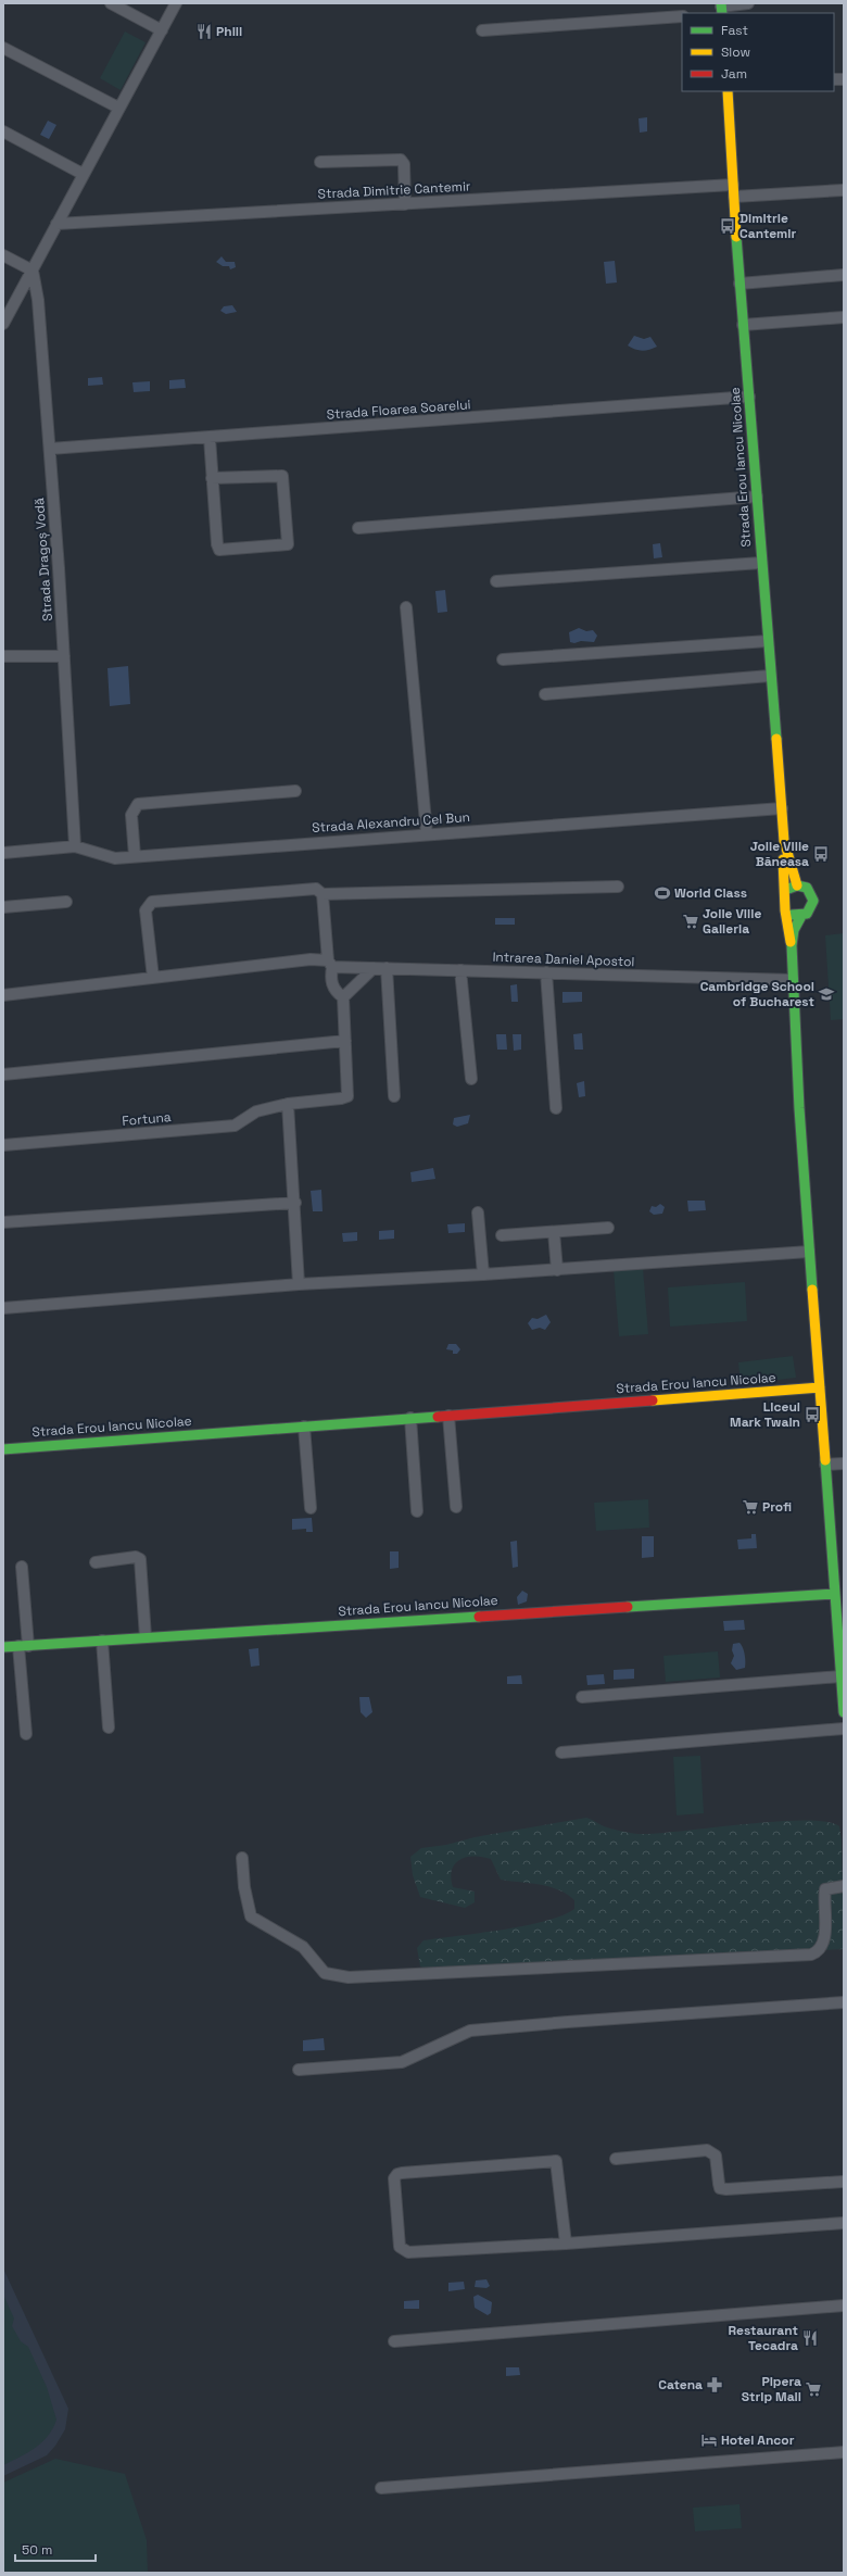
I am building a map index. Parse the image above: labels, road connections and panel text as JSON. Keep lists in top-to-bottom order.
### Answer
{
  "streets": {
    "street": [
      "Strada Dimitrie Cantemir",
      "Strada Floarea Soarelui",
      "Strada Erou Iancu Nicolae",
      "Strada Dragoș Vodă",
      "Strada Alexandru Cel Bun",
      "Intrarea Daniel Apostol",
      "Fortuna"
    ]
  },
  "crossings": [
    ["Strada Dimitrie Cantemir", "Strada Erou Iancu Nicolae"],
    ["Strada Floarea Soarelui", "Strada Erou Iancu Nicolae"],
    ["Strada Floarea Soarelui", "Strada Dragoș Vodă"],
    ["Strada Erou Iancu Nicolae", "Strada Alexandru Cel Bun"],
    ["Strada Erou Iancu Nicolae", "Intrarea Daniel Apostol"],
    ["Strada Dragoș Vodă", "Strada Alexandru Cel Bun"]
  ],
  "places": {
    "restaurant": ["Phill", "Restaurant Tecadra"],
    "bus stop": ["Dimitrie Cantemir", "Jolie Ville Băneasa", "Liceul Mark Twain"],
    "sports": ["World Class"],
    "supermarket": ["Jolie Ville Galleria", "Profi", "Pipera Strip Mall"],
    "school or university": ["Cambridge School of Bucharest"],
    "pharmacy": ["Catena"],
    "hotel": ["Hotel Ancor"]
  },
  "legend": ["Fast", "Slow", "Jam"],
  "scale_bar": "50 m"
}
